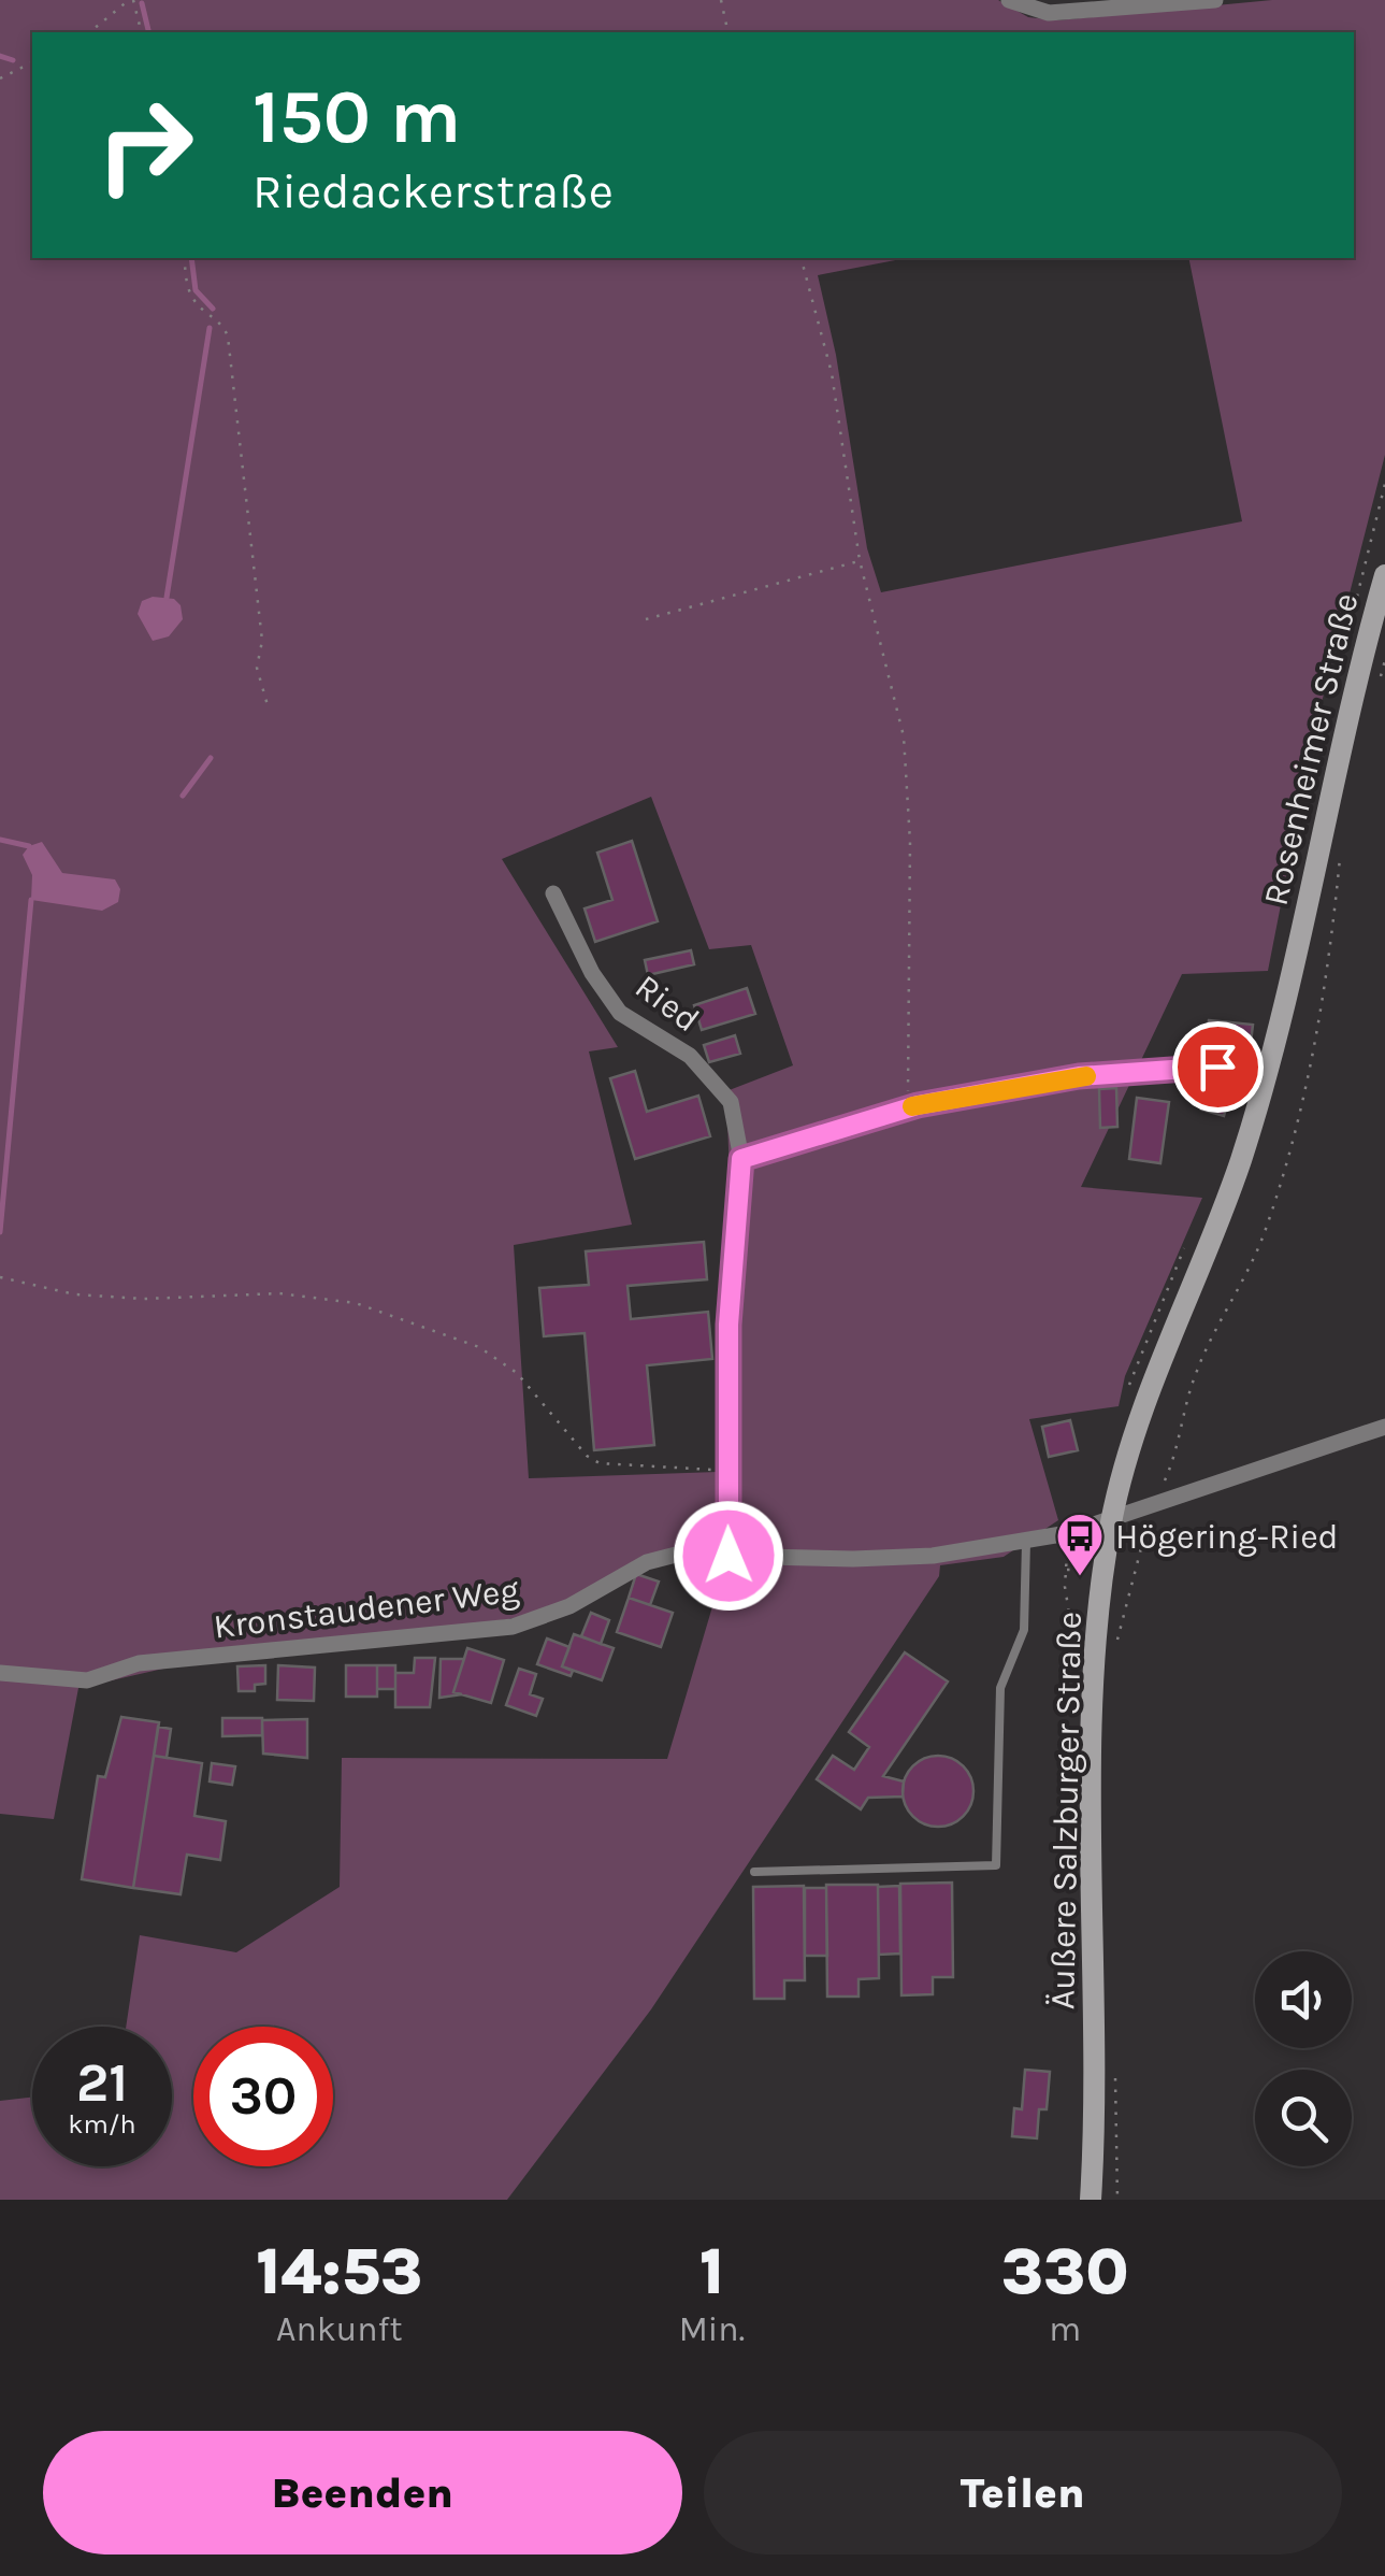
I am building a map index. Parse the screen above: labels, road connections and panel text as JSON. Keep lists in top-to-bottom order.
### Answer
{
  "streets": {
    "main road": ["Rosenheimer Straße", "Äußere Salzburger Straße"],
    "street": ["Ried", "Kronstaudener Weg"]
  },
  "crossings": [
    ["Rosenheimer Straße", "Äußere Salzburger Straße"],
    ["Ried", "Kronstaudener Weg"],
    ["Kronstaudener Weg", "Äußere Salzburger Straße"]
  ],
  "places": {
    "bus stop": ["Högering-Ried"]
  },
  "page": {
    "turn": ["150 m", "Riedackerstraße"],
    "speed": "21 km/h",
    "limit": "30",
    "eta": [
      "14:53",
      "Ankunft",
      "1",
      "Min.",
      "330",
      "m"
    ],
    "buttons": ["Beenden", "Teilen"]
  }
}
